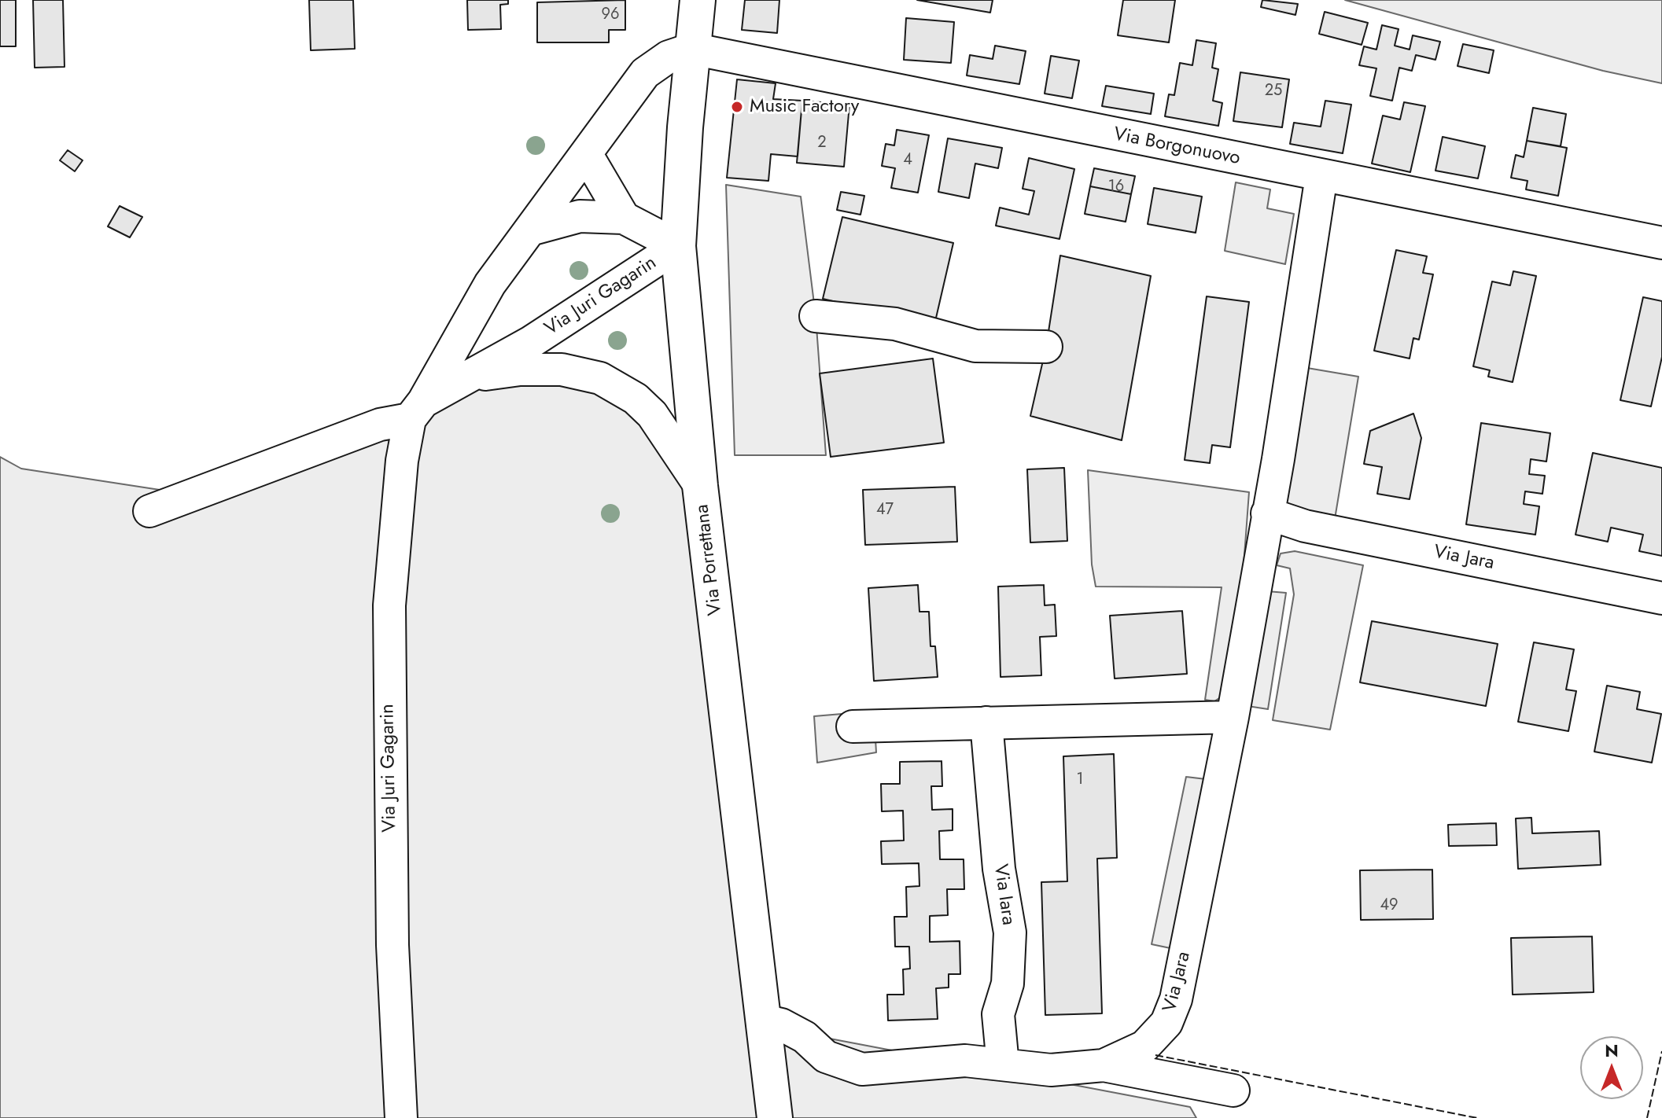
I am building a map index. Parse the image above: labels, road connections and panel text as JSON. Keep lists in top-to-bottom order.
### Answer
{
  "streets": {
    "main road": ["Via Porrettana"],
    "street": [
      "Via Borgonuovo",
      "Via Juri Gagarin",
      "Via Jara",
      "Via Iara"
    ]
  },
  "crossings": [
    ["Via Borgonuovo", "Via Juri Gagarin"],
    ["Via Borgonuovo", "Via Jara"],
    ["Via Borgonuovo", "Via Porrettana"],
    ["Via Juri Gagarin", "Via Porrettana"],
    ["Via Jara", "Via Porrettana"],
    ["Via Jara", "Via Iara"]
  ],
  "places": ["Music Factory"],
  "house_numbers": [
    "96",
    "25",
    "2",
    "4",
    "16",
    "47",
    "1",
    "49"
  ],
  "north": "top"
}
